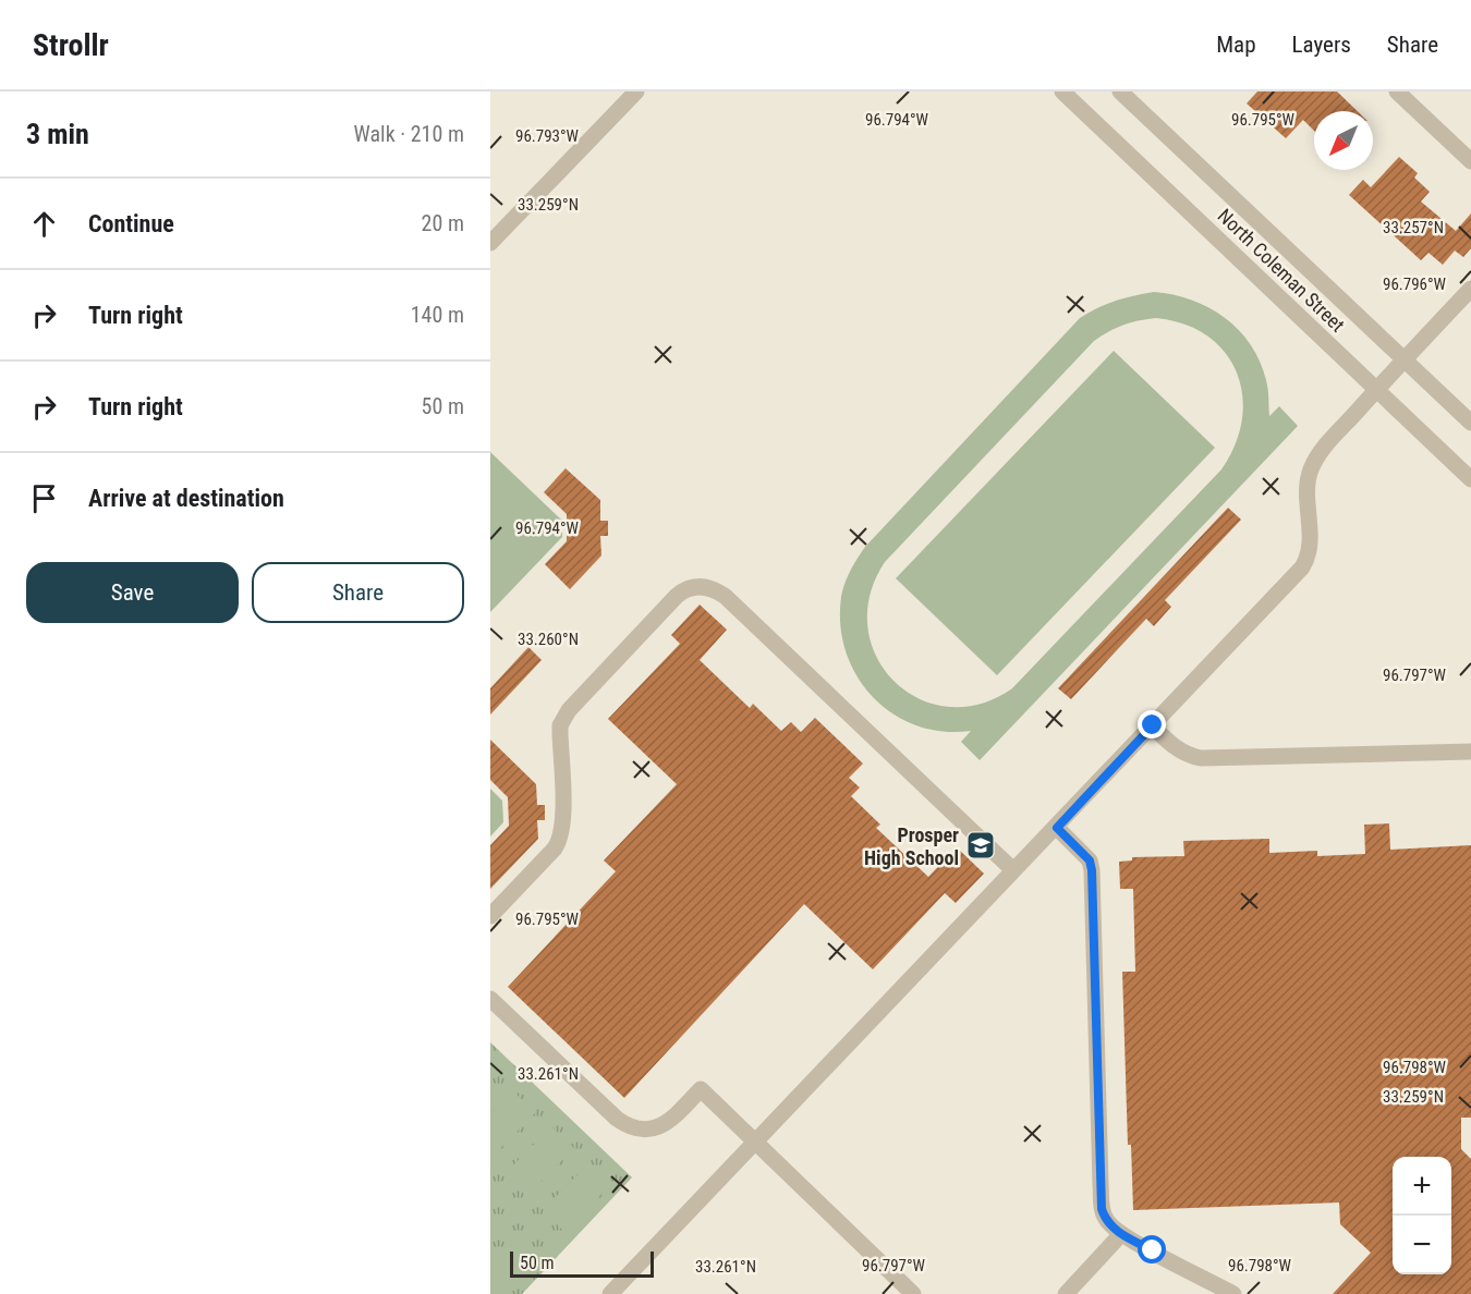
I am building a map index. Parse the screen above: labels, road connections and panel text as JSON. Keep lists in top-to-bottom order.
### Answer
{
  "streets": {
    "street": ["North Coleman Street"]
  },
  "places": {
    "school or university": ["Prosper High School"]
  },
  "scale_bar": "50 m",
  "north": "bottom left",
  "page": {
    "header": "Strollr",
    "nav": ["Map", "Layers", "Share"],
    "heading": ["3 min", "Walk · 210 m"],
    "list": [
      ["Continue", "20 m"],
      ["Turn right", "140 m"],
      ["Turn right", "50 m"],
      "Arrive at destination"
    ],
    "buttons": ["Save", "Share"],
    "map_buttons": ["+", "−"],
    "scale": "50 m"
  },
  "coordinates": [
    "96.794°W",
    "96.795°W",
    "96.793°W",
    "33.259°N",
    "33.257°N",
    "96.796°W",
    "33.260°N",
    "96.797°W",
    "96.798°W",
    "33.261°N"
  ]
}
